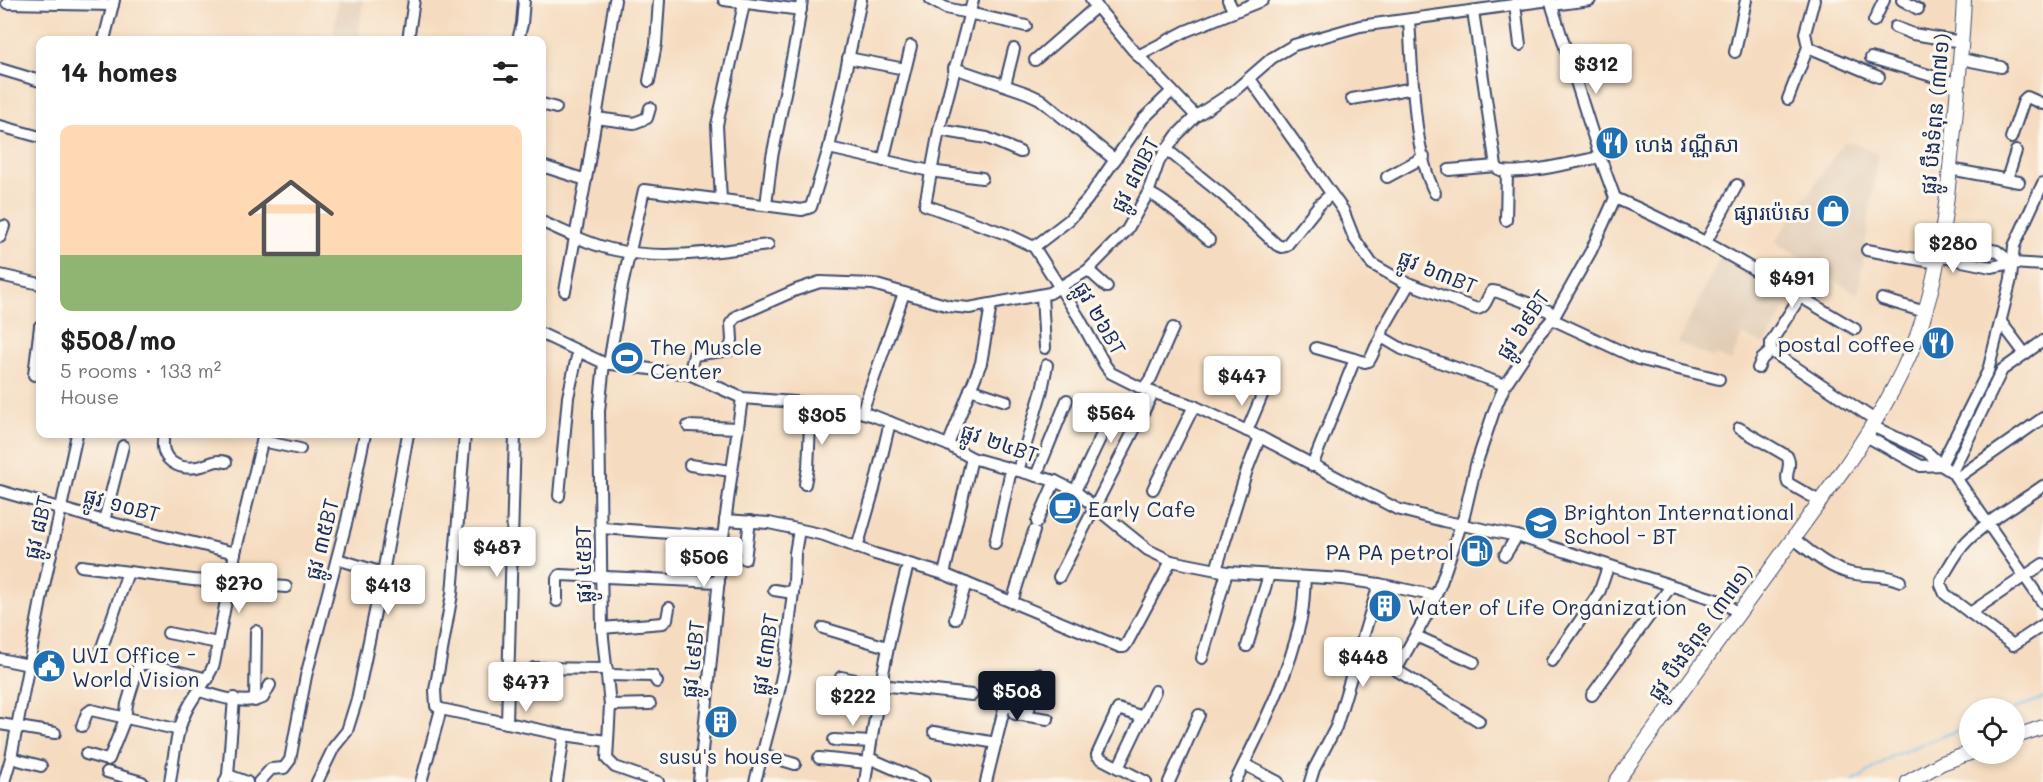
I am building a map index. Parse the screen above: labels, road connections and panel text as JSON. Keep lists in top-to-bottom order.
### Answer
{
  "streets": {
    "main road": ["ផ្លូវ បឹងទំពុន (៣៧១)"],
    "street": [
      "ផ្លូវ ៨៧BT",
      "ផ្លូវ ៦៣BT",
      "ផ្លូវ ២៦BT",
      "ផ្លូវ ៦៩BT",
      "ផ្លូវ ២៤BT",
      "ផ្លូវ ១០BT",
      "ផ្លូវ ៨BT",
      "ផ្លូវ ៣៥BT",
      "ផ្លូវ ៤៥BT",
      "ផ្លូវ ៥៣BT",
      "ផ្លូវ ៤៩BT"
    ]
  },
  "crossings": [
    ["ផ្លូវ បឹងទំពុន (៣៧១)", "ផ្លូវ ២៦BT"],
    ["ផ្លូវ ៨៧BT", "ផ្លូវ ៦៣BT"],
    ["ផ្លូវ ៨៧BT", "ផ្លូវ ២៦BT"],
    ["ផ្លូវ ៨៧BT", "ផ្លូវ ២៤BT"],
    ["ផ្លូវ ៦៣BT", "ផ្លូវ ៦៩BT"],
    ["ផ្លូវ ២៦BT", "ផ្លូវ ៦៩BT"],
    ["ផ្លូវ ៦៩BT", "ផ្លូវ ២៤BT"],
    ["ផ្លូវ ២៤BT", "ផ្លូវ ៤៥BT"],
    ["ផ្លូវ ២៤BT", "ផ្លូវ ៤៩BT"],
    ["ផ្លូវ ១០BT", "ផ្លូវ ៨BT"]
  ],
  "places": {
    "restaurant": ["ហេង វណ្ណីសា", "postal coffee"],
    "shop": ["ផ្សារប៉េសេ"],
    "sports": ["The Muscle Center"],
    "cafe": ["Early Cafe"],
    "school or university": ["Brighton International School - BT"],
    "fuel station": ["PA PA petrol"],
    "building": ["Water of Life Organization", "susu's house"],
    "public building": ["UVI Office - World Vision"]
  },
  "page": {
    "heading": "14 homes",
    "price": [
      "$312",
      "$280",
      "$491",
      "$447",
      "$564",
      "$305",
      "$487",
      "$506",
      "$270",
      "$413",
      "$448",
      "$477",
      "$508",
      "$222"
    ],
    "list": [
      {
        "name": "$508/mo",
        "note": "5 rooms · 133 m² · House"
      }
    ]
  }
}
